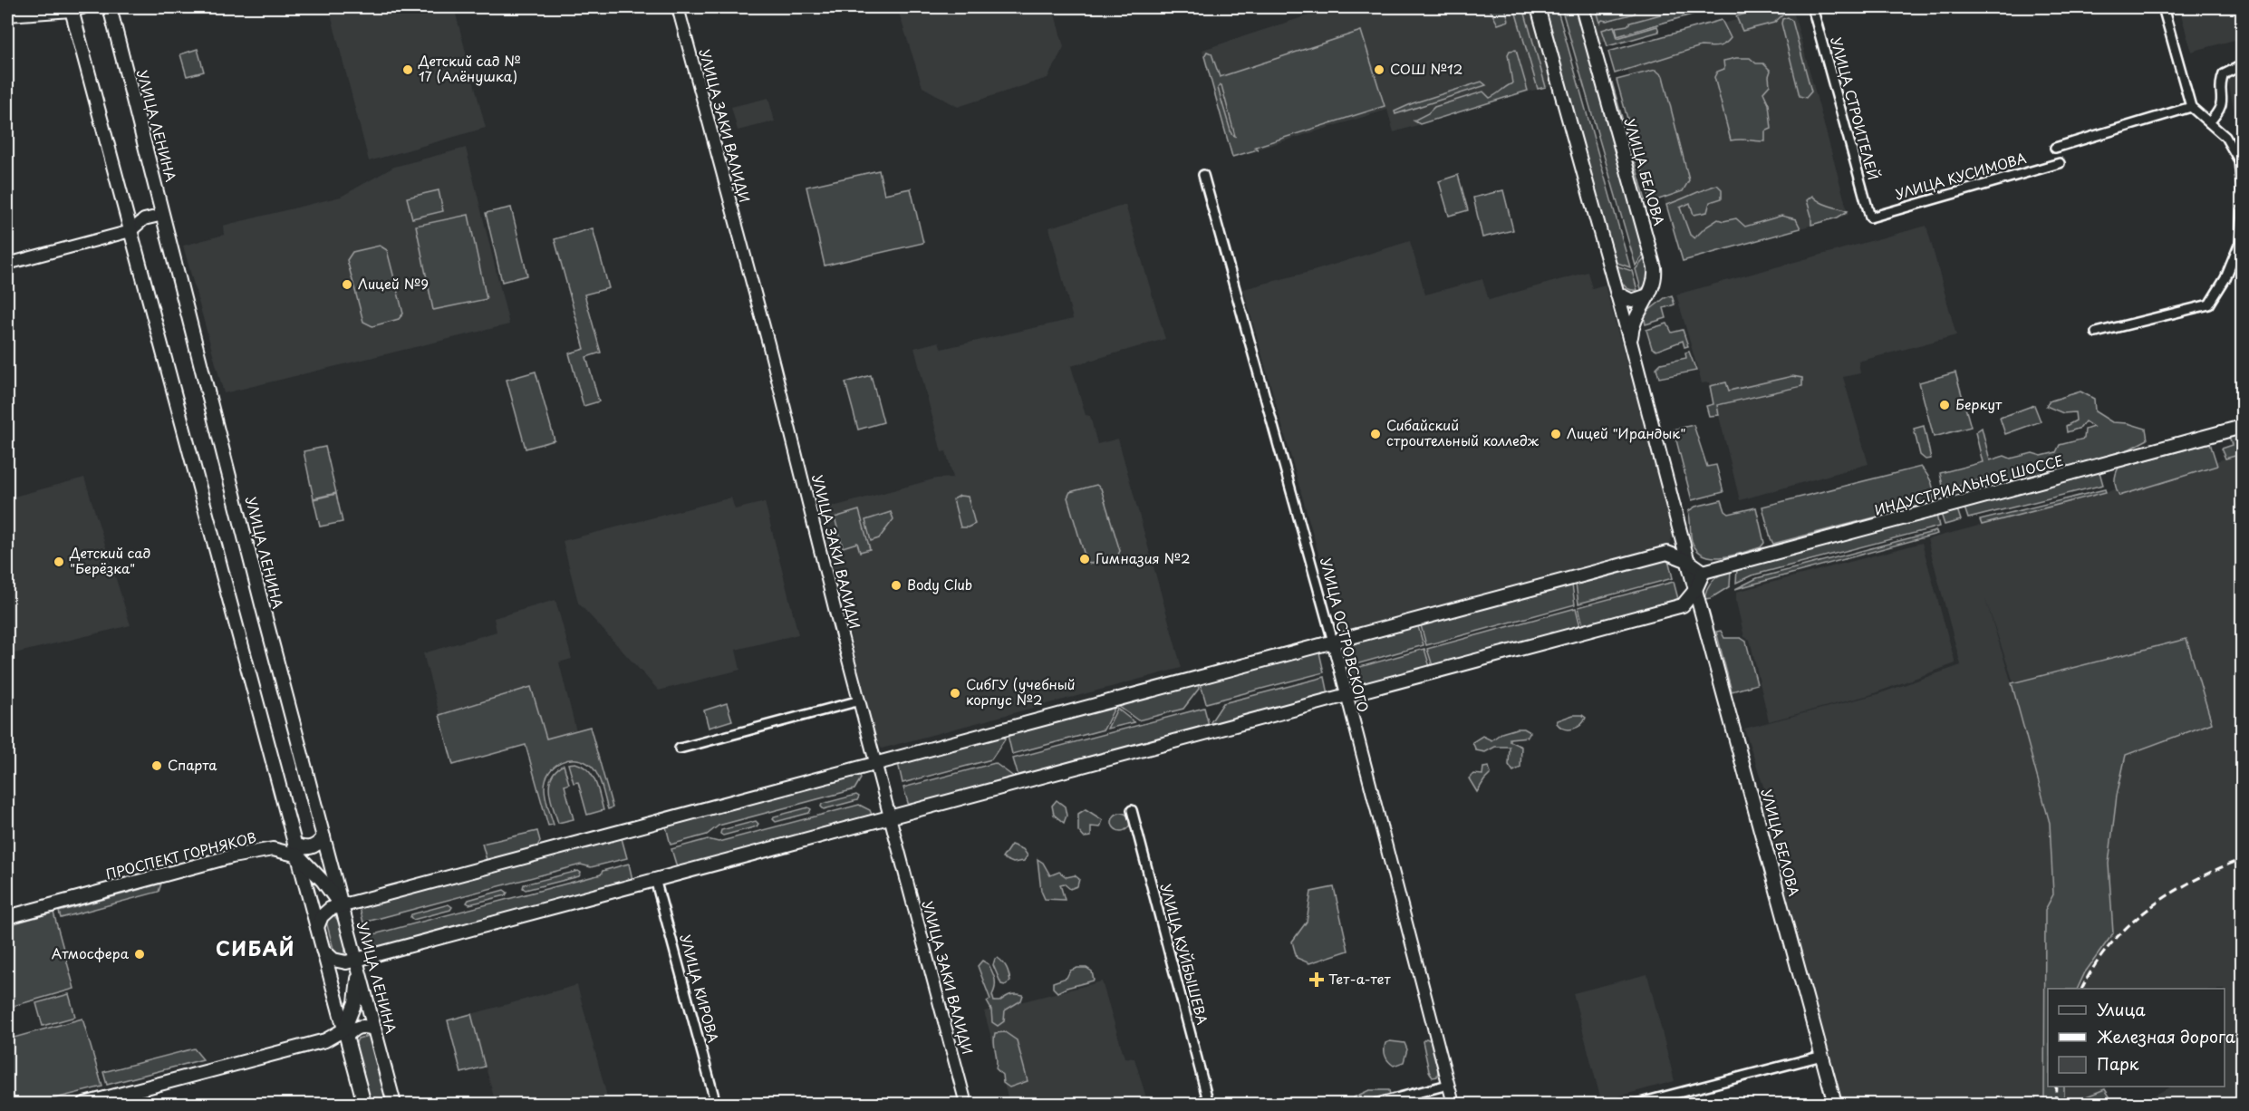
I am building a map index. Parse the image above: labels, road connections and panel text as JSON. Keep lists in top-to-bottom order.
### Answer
{
  "streets": {
    "main road": [
      "УЛИЦА ЛЕНИНА",
      "УЛИЦА БЕЛОВА",
      "ИНДУСТРИАЛЬНОЕ ШОССЕ",
      "ПРОСПЕКТ ГОРНЯКОВ"
    ],
    "street": [
      "УЛИЦА СТРОИТЕЛЕЙ",
      "УЛИЦА ЗАКИ ВАЛИДИ",
      "УЛИЦА КУСИМОВА",
      "УЛИЦА ОСТРОВСКОГО",
      "УЛИЦА КУЙБЫШЕВА",
      "УЛИЦА КИРОВА"
    ]
  },
  "crossings": [
    ["УЛИЦА СТРОИТЕЛЕЙ", "УЛИЦА КУСИМОВА"]
  ],
  "districts": ["СИБАЙ"],
  "places": {
    "other": [
      "Детский сад № 17 (Алёнушка)",
      "СОШ №12",
      "Лицей №9",
      "Беркут",
      "Сибайский строительный колледж",
      "Лицей \"Ирандык\"",
      "Гимназия №2",
      "Детский сад \"Берёзка\"",
      "Body Club",
      "СибГУ (учебный корпус №2",
      "Спарта",
      "Атмосфера"
    ],
    "health": ["Тет-а-тет"]
  },
  "legend": ["Улица", "Железная дорога", "Парк"]
}
